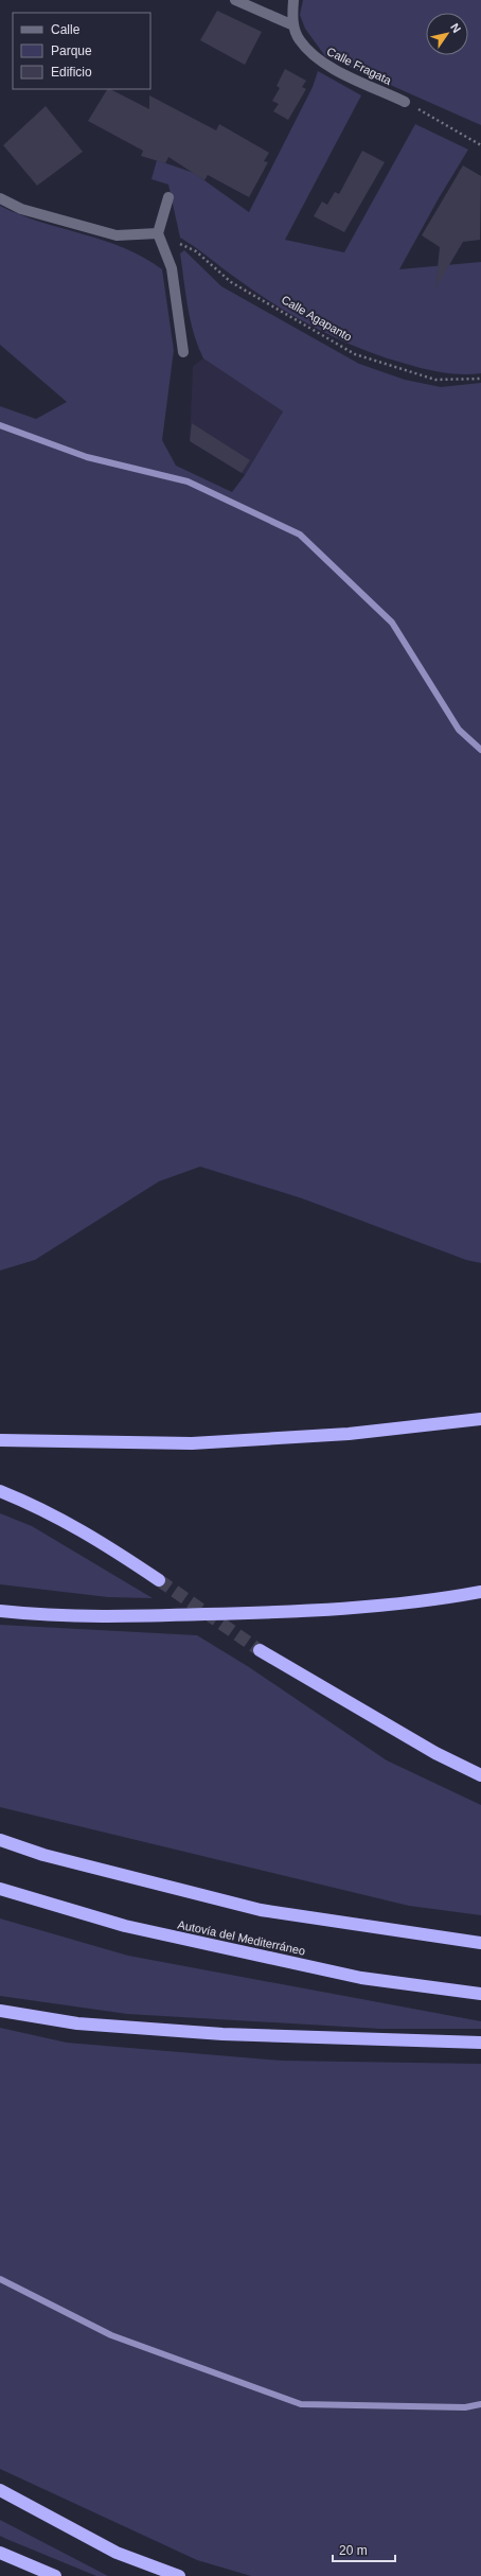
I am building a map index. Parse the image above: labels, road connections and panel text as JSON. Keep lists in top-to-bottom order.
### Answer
{
  "streets": {
    "highway": ["Autovía del Mediterráneo"],
    "street": ["Calle Fragata"],
    "path": ["Calle Agapanto"]
  },
  "legend": ["Calle", "Parque", "Edificio"],
  "scale_bar": "20 m",
  "north": "top right"
}
